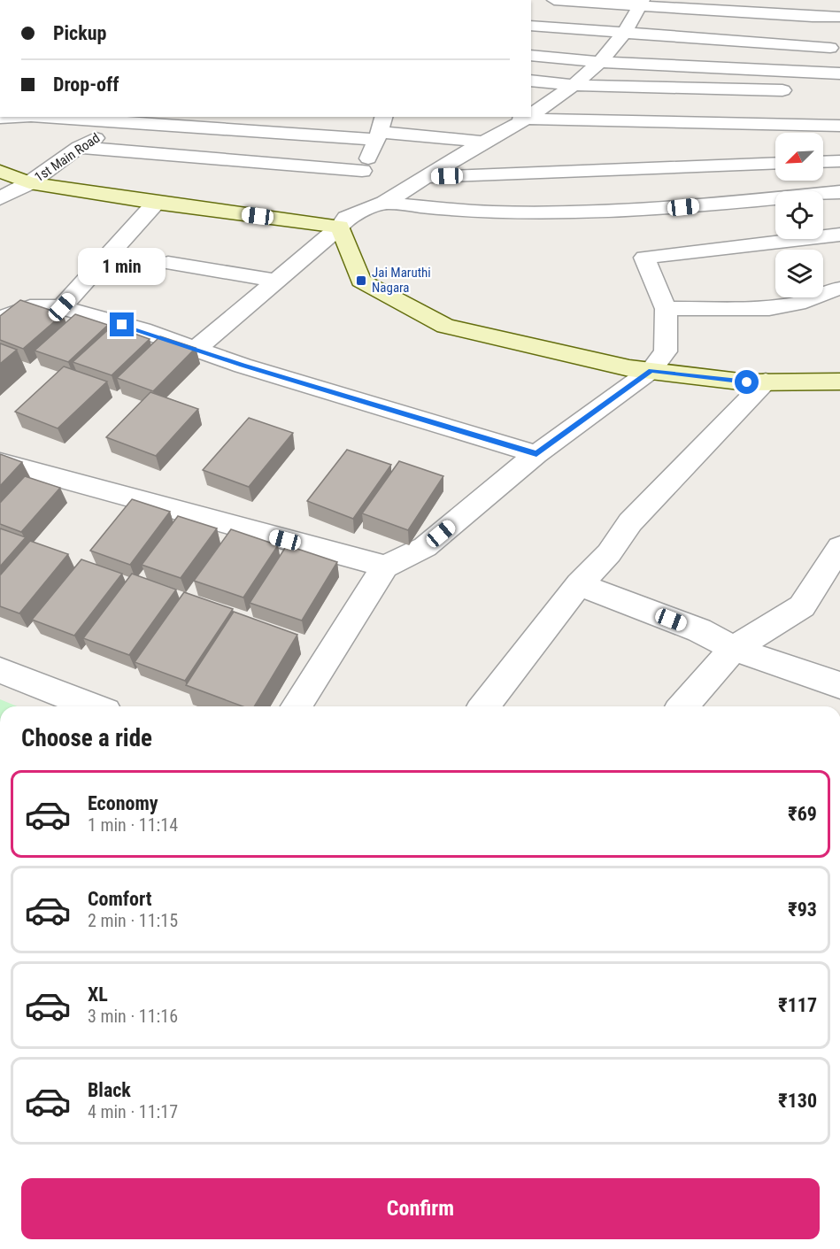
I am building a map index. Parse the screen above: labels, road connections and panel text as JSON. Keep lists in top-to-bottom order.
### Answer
{
  "streets": {
    "street": ["1st Main Road"]
  },
  "places": {
    "transit": ["Jai Maruthi Nagara"]
  },
  "north": "bottom left",
  "page": {
    "banner": ["Pickup", "Drop-off"],
    "bubble": "1 min",
    "heading": "Choose a ride",
    "list": [
      {
        "name": "Economy",
        "note": "1 min · 11:14",
        "value": "₹69"
      },
      {
        "name": "Comfort",
        "note": "2 min · 11:15",
        "value": "₹93"
      },
      {
        "name": "XL",
        "note": "3 min · 11:16",
        "value": "₹117"
      },
      {
        "name": "Black",
        "note": "4 min · 11:17",
        "value": "₹130"
      }
    ],
    "buttons": "Confirm"
  }
}
